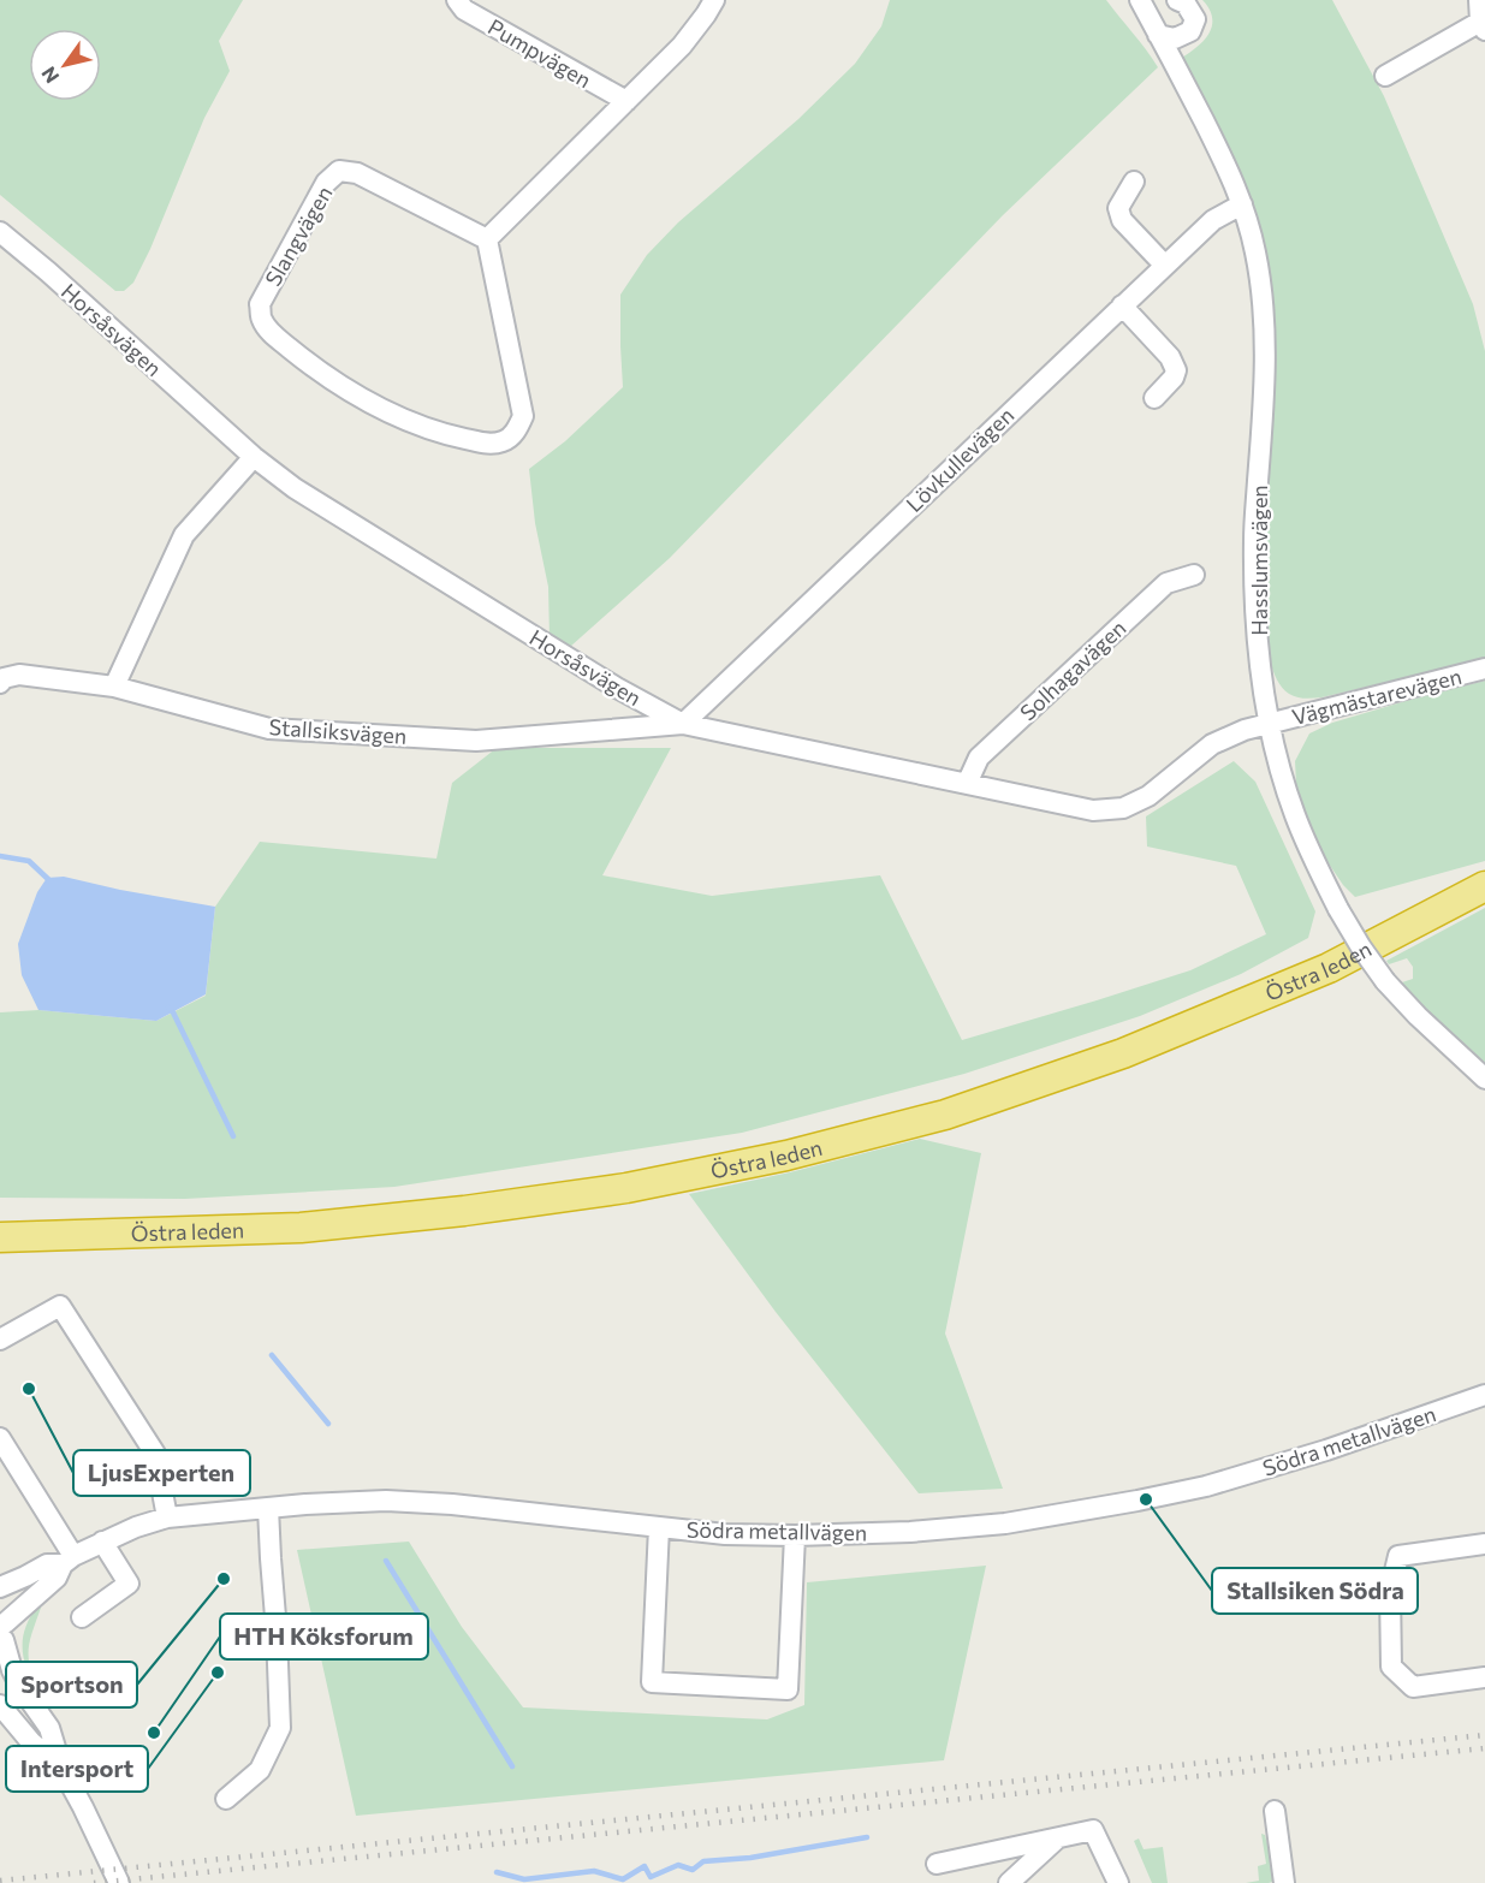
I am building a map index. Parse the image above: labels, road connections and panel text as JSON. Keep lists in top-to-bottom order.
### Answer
{
  "streets": {
    "highway": ["Östra leden"],
    "street": [
      "Pumpvägen",
      "Slangvägen",
      "Horsåsvägen",
      "Lövkullevägen",
      "Hasslumsvägen",
      "Solhagavägen",
      "Vägmästarevägen",
      "Stallsiksvägen",
      "Södra metallvägen"
    ]
  },
  "crossings": [
    ["Horsåsvägen", "Lövkullevägen"],
    ["Horsåsvägen", "Hasslumsvägen"],
    ["Horsåsvägen", "Solhagavägen"],
    ["Horsåsvägen", "Vägmästarevägen"],
    ["Horsåsvägen", "Stallsiksvägen"],
    ["Lövkullevägen", "Hasslumsvägen"],
    ["Lövkullevägen", "Stallsiksvägen"],
    ["Hasslumsvägen", "Vägmästarevägen"]
  ],
  "places": [
    "LjusExperten",
    "Stallsiken Södra",
    "Sportson",
    "Intersport",
    "HTH Köksforum"
  ],
  "north": "bottom left"
}
